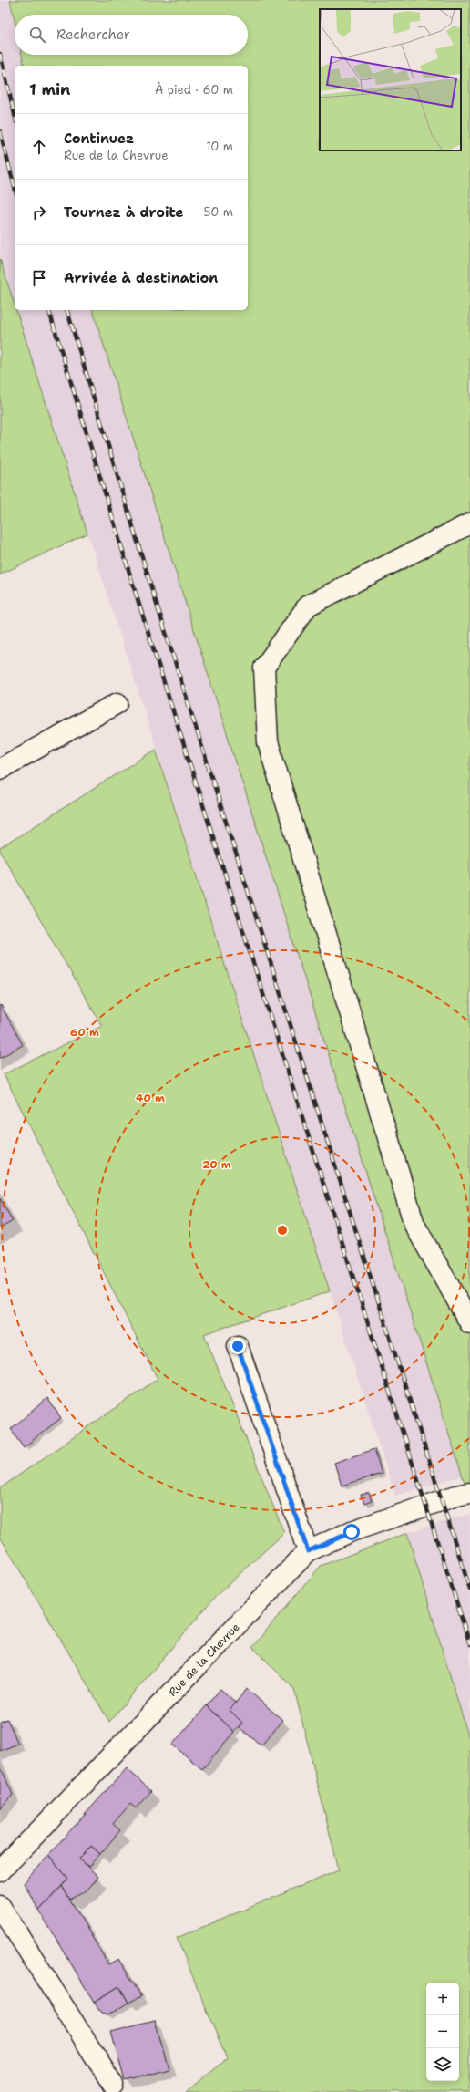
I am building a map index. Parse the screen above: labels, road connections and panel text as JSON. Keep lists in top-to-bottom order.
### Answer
{
  "streets": {
    "street": ["Rue de la Chevrue"]
  },
  "page": {
    "search": "Rechercher",
    "heading": ["1 min", "À pied · 60 m"],
    "list": [
      ["Continuez", "Rue de la Chevrue", "10 m"],
      ["Tournez à droite", "50 m"],
      "Arrivée à destination"
    ],
    "map_buttons": ["+", "−"]
  },
  "rings": ["60 m", "40 m", "20 m"]
}
